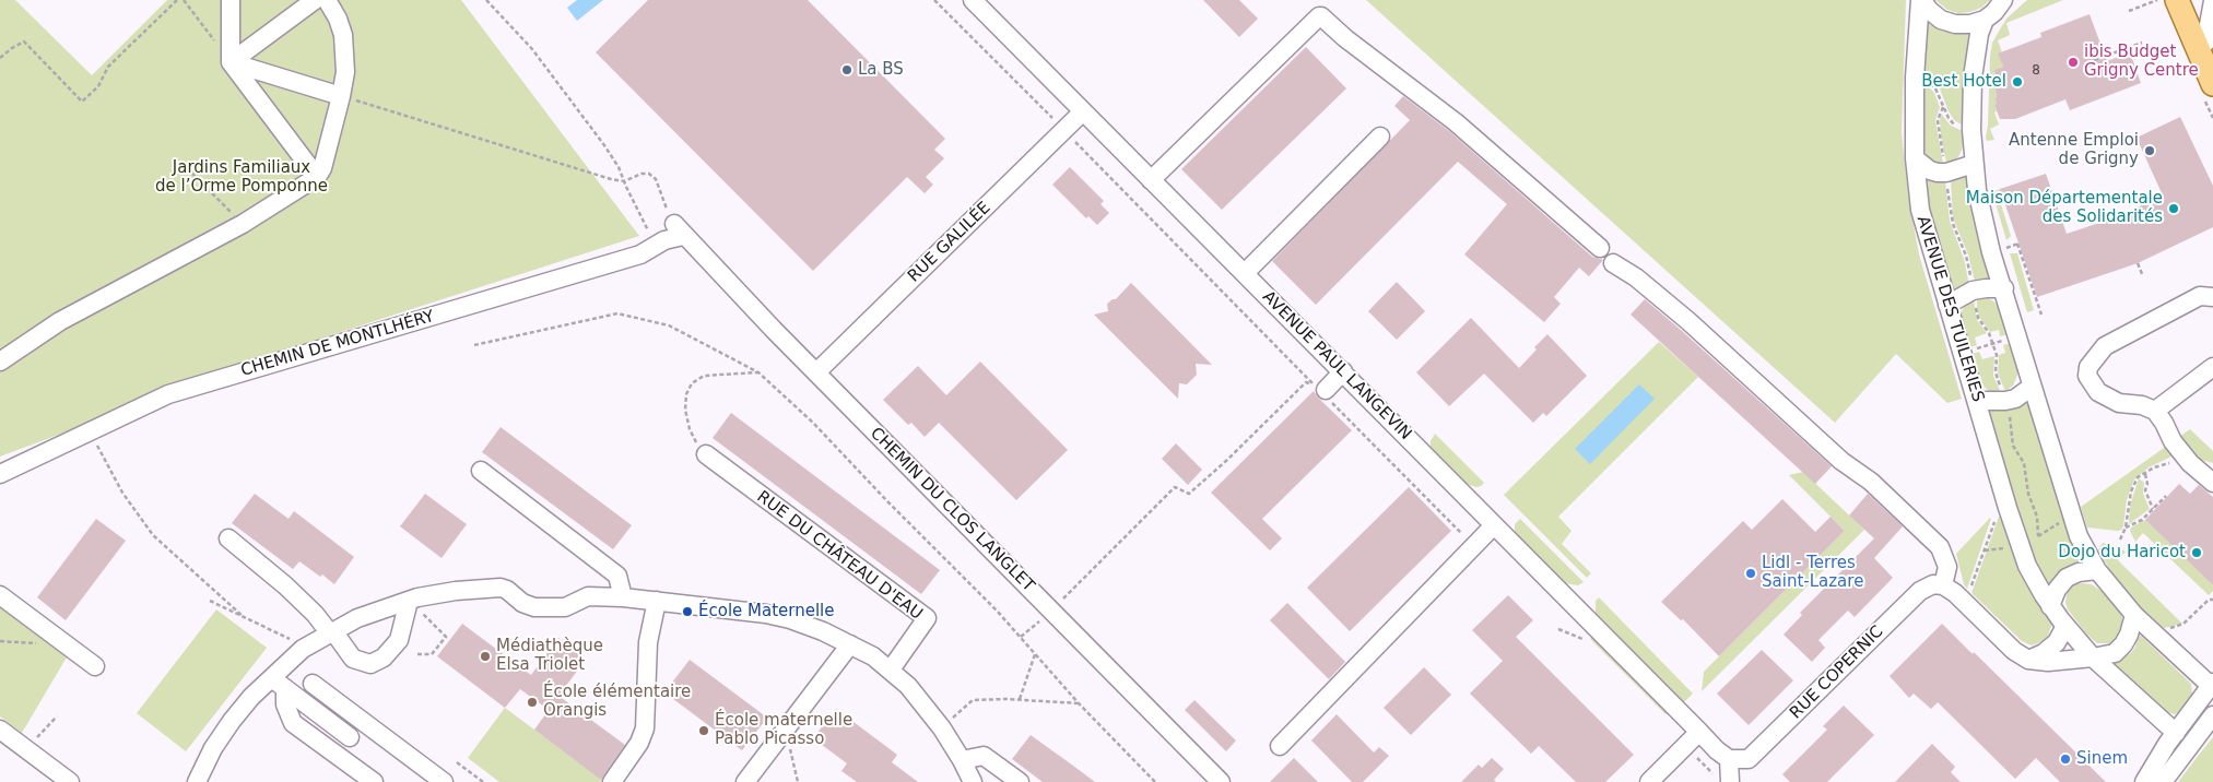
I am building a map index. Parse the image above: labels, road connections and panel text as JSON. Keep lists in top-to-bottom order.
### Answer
{
  "streets": {
    "street": [
      "RUE GALILÉE",
      "AVENUE DES TUILERIES",
      "CHEMIN DE MONTLHÉRY",
      "AVENUE PAUL LANGEVIN",
      "CHEMIN DU CLOS LANGLET",
      "RUE DU CHÂTEAU D'EAU",
      "RUE COPERNIC"
    ]
  },
  "crossings": [
    ["RUE GALILÉE", "AVENUE PAUL LANGEVIN"],
    ["RUE GALILÉE", "CHEMIN DU CLOS LANGLET"],
    ["CHEMIN DE MONTLHÉRY", "CHEMIN DU CLOS LANGLET"]
  ],
  "parks": ["Jardins Familiaux de l’Orme Pomponne"],
  "places": [
    "ibis Budget Grigny Centre",
    "La BS",
    "Best Hotel",
    "Antenne Emploi de Grigny",
    "Maison Départementale des Solidarités",
    "Dojo du Haricot",
    "Lidl - Terres Saint-Lazare",
    "École Maternelle",
    "Médiathèque Elsa Triolet",
    "École élémentaire Orangis",
    "École maternelle Pablo Picasso",
    "Sinem"
  ],
  "house_numbers": ["8"]
}
